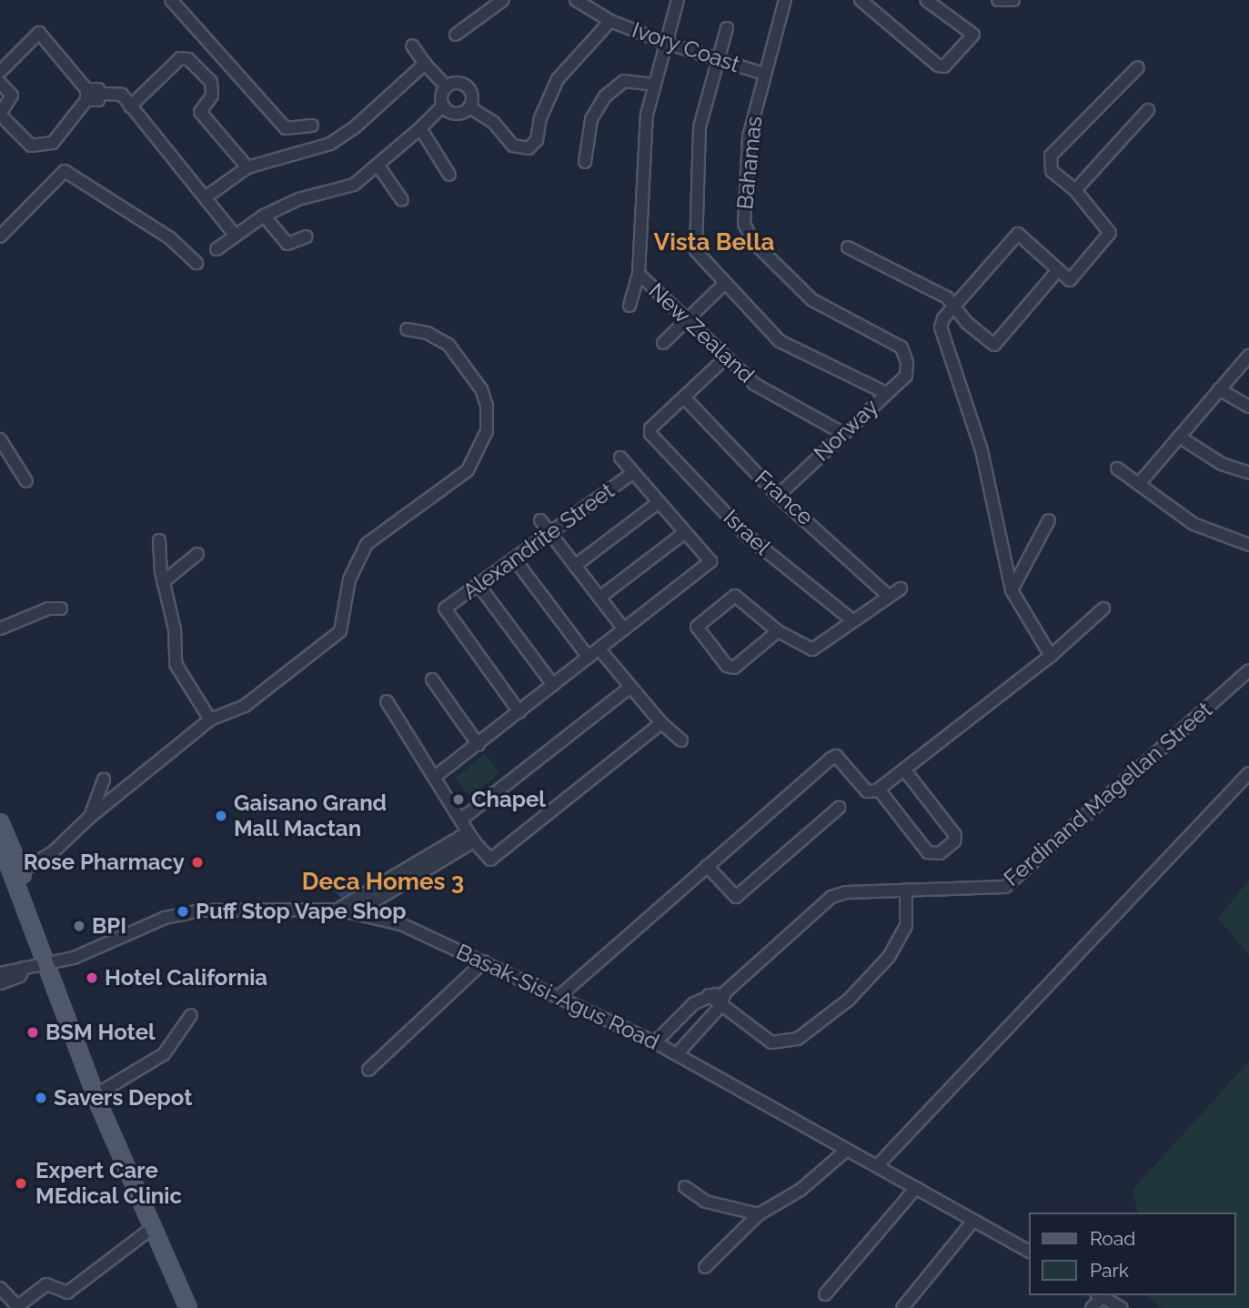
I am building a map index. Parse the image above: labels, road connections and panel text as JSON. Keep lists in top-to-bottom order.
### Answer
{
  "streets": {
    "street": [
      "Ivory Coast",
      "Bahamas",
      "New Zealand",
      "Norway",
      "France",
      "Israel",
      "Alexandrite Street",
      "Ferdinand Magellan Street",
      "Basak-Sisi-Agus Road"
    ]
  },
  "crossings": [
    ["Ivory Coast", "Bahamas"],
    ["Ivory Coast", "New Zealand"],
    ["Bahamas", "Norway"],
    ["New Zealand", "Norway"],
    ["Norway", "France"],
    ["France", "Israel"],
    ["Ferdinand Magellan Street", "Basak-Sisi-Agus Road"]
  ],
  "districts": ["Vista Bella", "Deca Homes 3"],
  "places": [
    "Chapel",
    "Gaisano Grand Mall Mactan",
    "Rose Pharmacy",
    "Puff Stop Vape Shop",
    "BPI",
    "Hotel California",
    "BSM Hotel",
    "Savers Depot",
    "Expert Care MEdical Clinic"
  ],
  "legend": ["Road", "Park"]
}
